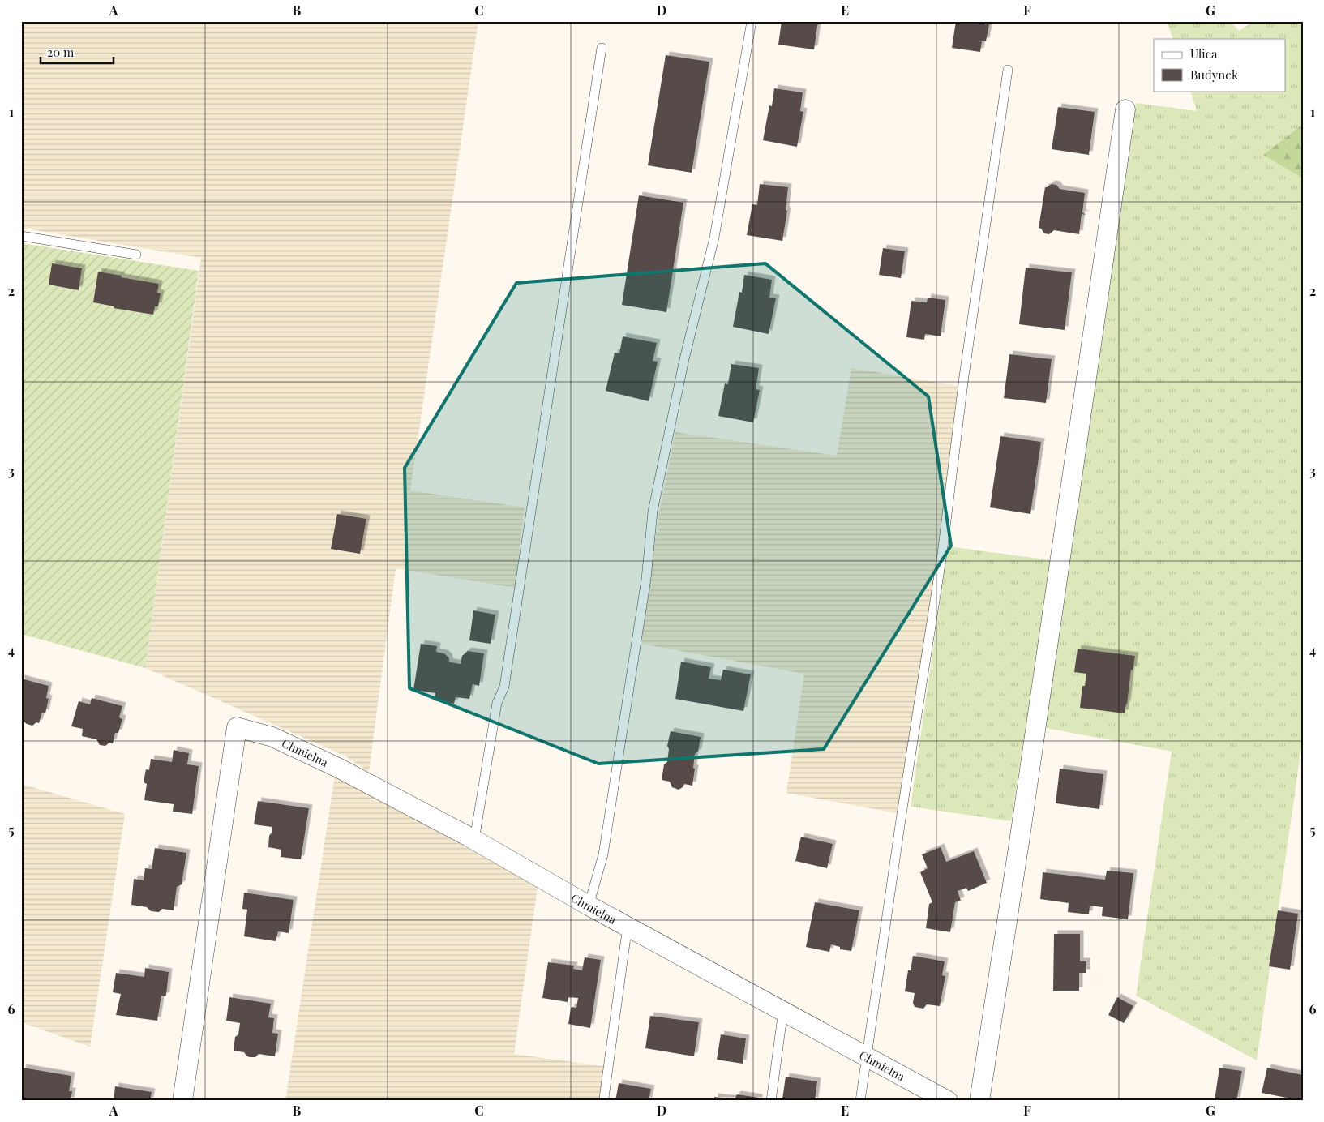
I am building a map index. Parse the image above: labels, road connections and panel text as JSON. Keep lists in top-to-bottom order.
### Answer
{
  "streets": {
    "street": ["Chmielna"]
  },
  "legend": ["Ulica", "Budynek"],
  "scale_bar": "20 m",
  "grid": {
    "columns": [
      "A",
      "B",
      "C",
      "D",
      "E",
      "F",
      "G"
    ],
    "rows": [
      "1",
      "2",
      "3",
      "4",
      "5",
      "6"
    ]
  }
}
